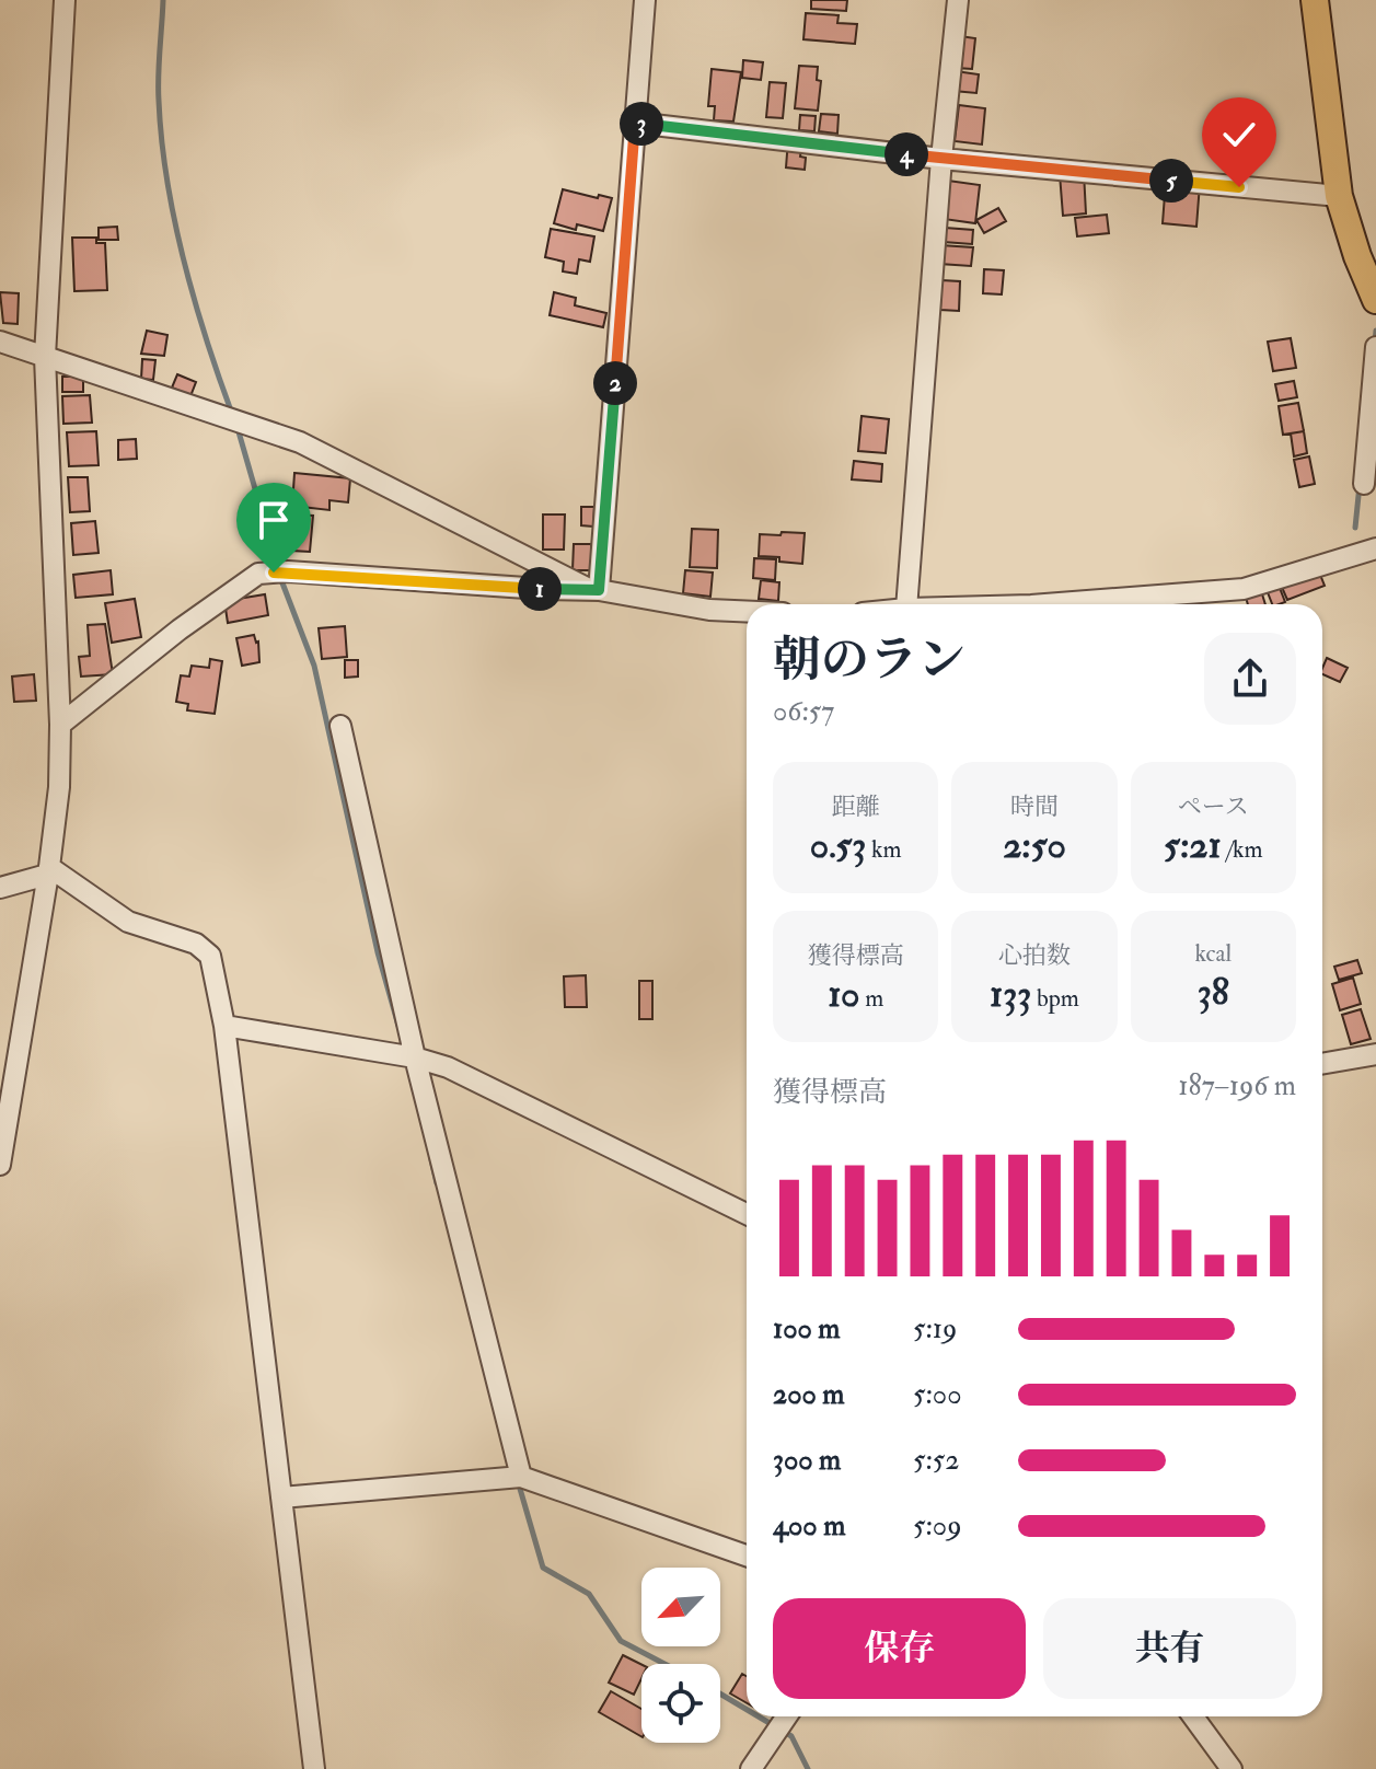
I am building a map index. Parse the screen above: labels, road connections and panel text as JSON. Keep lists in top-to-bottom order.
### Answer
{
  "north": "bottom left",
  "page": {
    "pins": [
      "3",
      "4",
      "5",
      "2",
      "1"
    ],
    "heading": ["朝のラン", "06:57"],
    "stats": [
      ["距離", "0.53 km"],
      ["時間", "2:50"],
      ["ペース", "5:21 /km"],
      ["獲得標高", "10 m"],
      ["心拍数", "133 bpm"],
      ["kcal", "38"]
    ],
    "chart": ["獲得標高", "187–196 m"],
    "list": [
      {
        "name": "100 m",
        "note": "5:19"
      },
      {
        "name": "200 m",
        "note": "5:00"
      },
      {
        "name": "300 m",
        "note": "5:52"
      },
      {
        "name": "400 m",
        "note": "5:09"
      }
    ],
    "buttons": ["保存", "共有"]
  }
}
